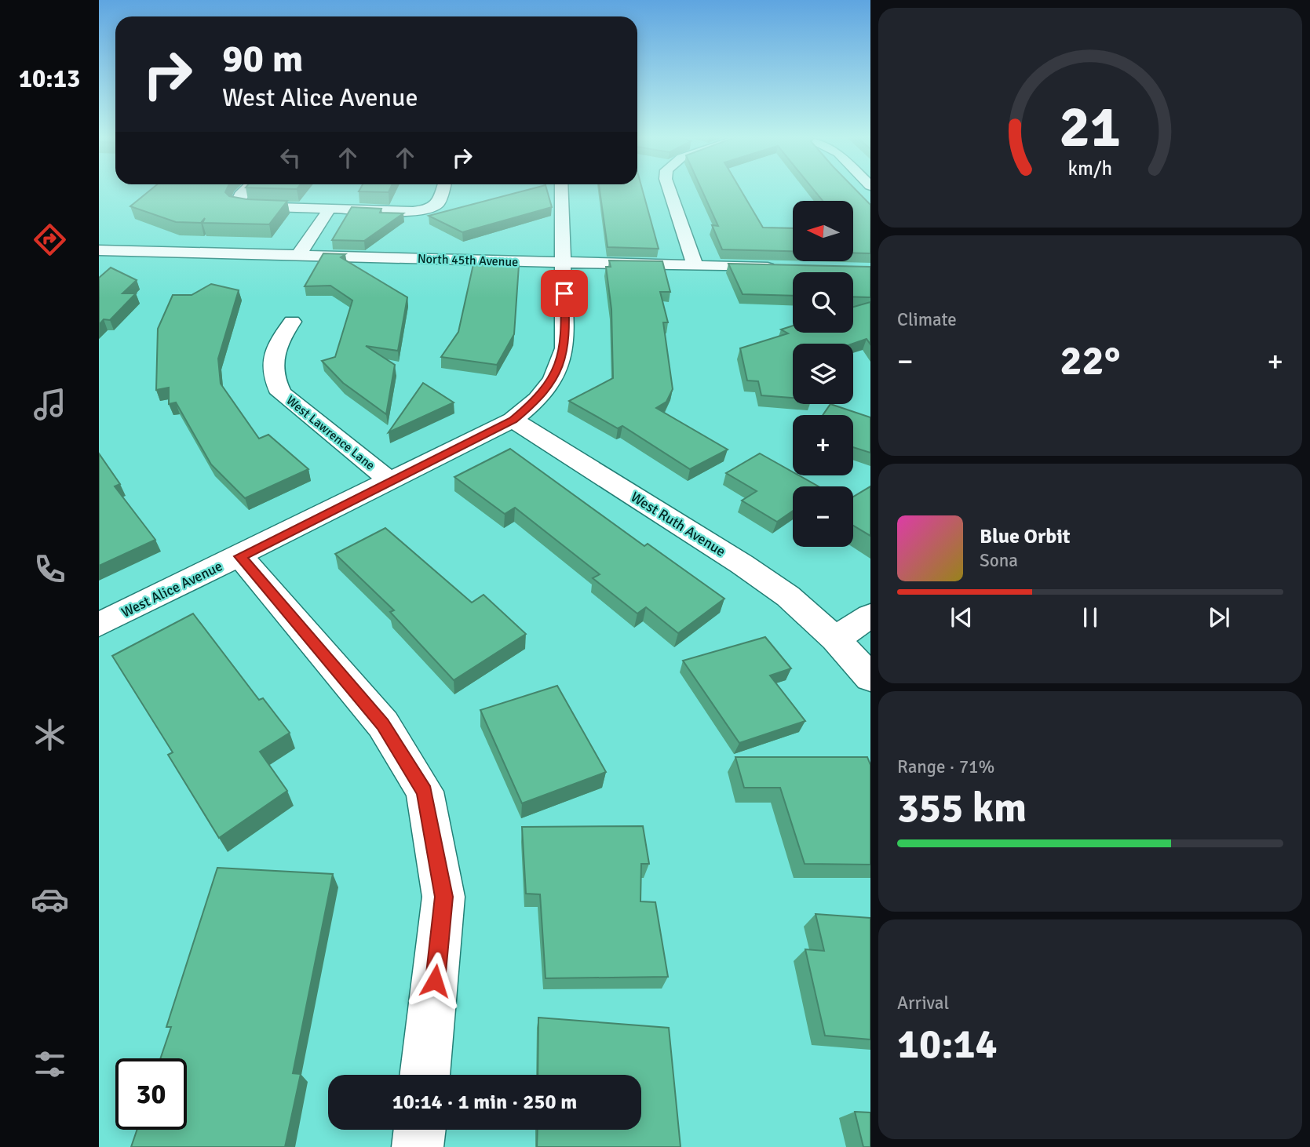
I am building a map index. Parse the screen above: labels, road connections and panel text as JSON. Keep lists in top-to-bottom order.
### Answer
{
  "streets": {
    "street": [
      "North 45th Avenue",
      "West Lawrence Lane",
      "West Ruth Avenue",
      "West Alice Avenue"
    ]
  },
  "crossings": [
    ["North 45th Avenue", "West Alice Avenue"],
    ["West Lawrence Lane", "West Alice Avenue"],
    ["West Ruth Avenue", "West Alice Avenue"]
  ],
  "north": "left",
  "page": {
    "tabs": "10:13",
    "turn": ["90 m", "West Alice Avenue"],
    "map_buttons": ["+", "−"],
    "tile": [
      "Climate",
      ["Range · 71%", "355 km"],
      ["Arrival", "10:14"]
    ],
    "heat": ["−", "22°", "+"],
    "song": ["Blue Orbit", "Sona"],
    "limit": "30",
    "trip": "10:14 · 1 min · 250 m",
    "gauge": ["21", "km/h"]
  }
}
